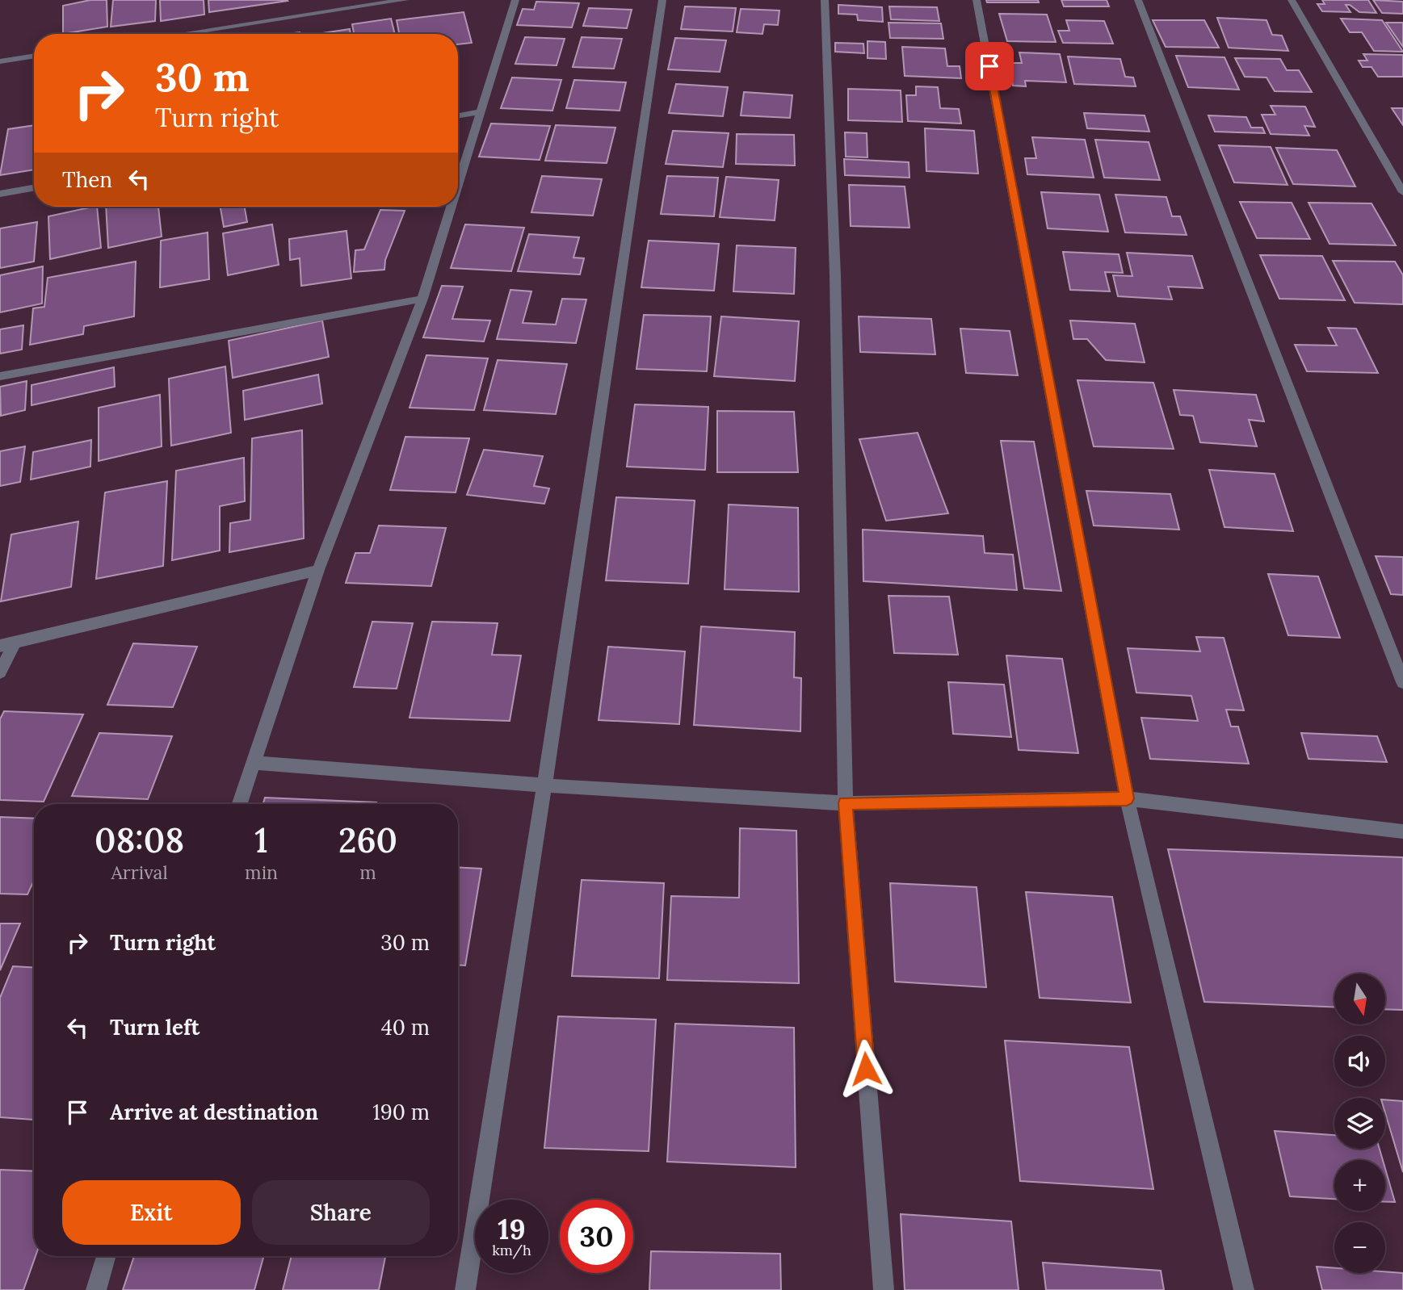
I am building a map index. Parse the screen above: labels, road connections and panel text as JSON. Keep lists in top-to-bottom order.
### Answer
{
  "north": "bottom",
  "page": {
    "turn": ["30 m", "Turn right"],
    "then": "Then",
    "eta": [
      "08:08",
      "Arrival",
      "1",
      "min",
      "260",
      "m"
    ],
    "list": [
      {
        "name": "Turn right",
        "value": "30 m"
      },
      {
        "name": "Turn left",
        "value": "40 m"
      },
      {
        "name": "Arrive at destination",
        "value": "190 m"
      }
    ],
    "map_buttons": ["+", "−"],
    "buttons": ["Exit", "Share"],
    "speed": "19 km/h",
    "limit": "30"
  }
}
